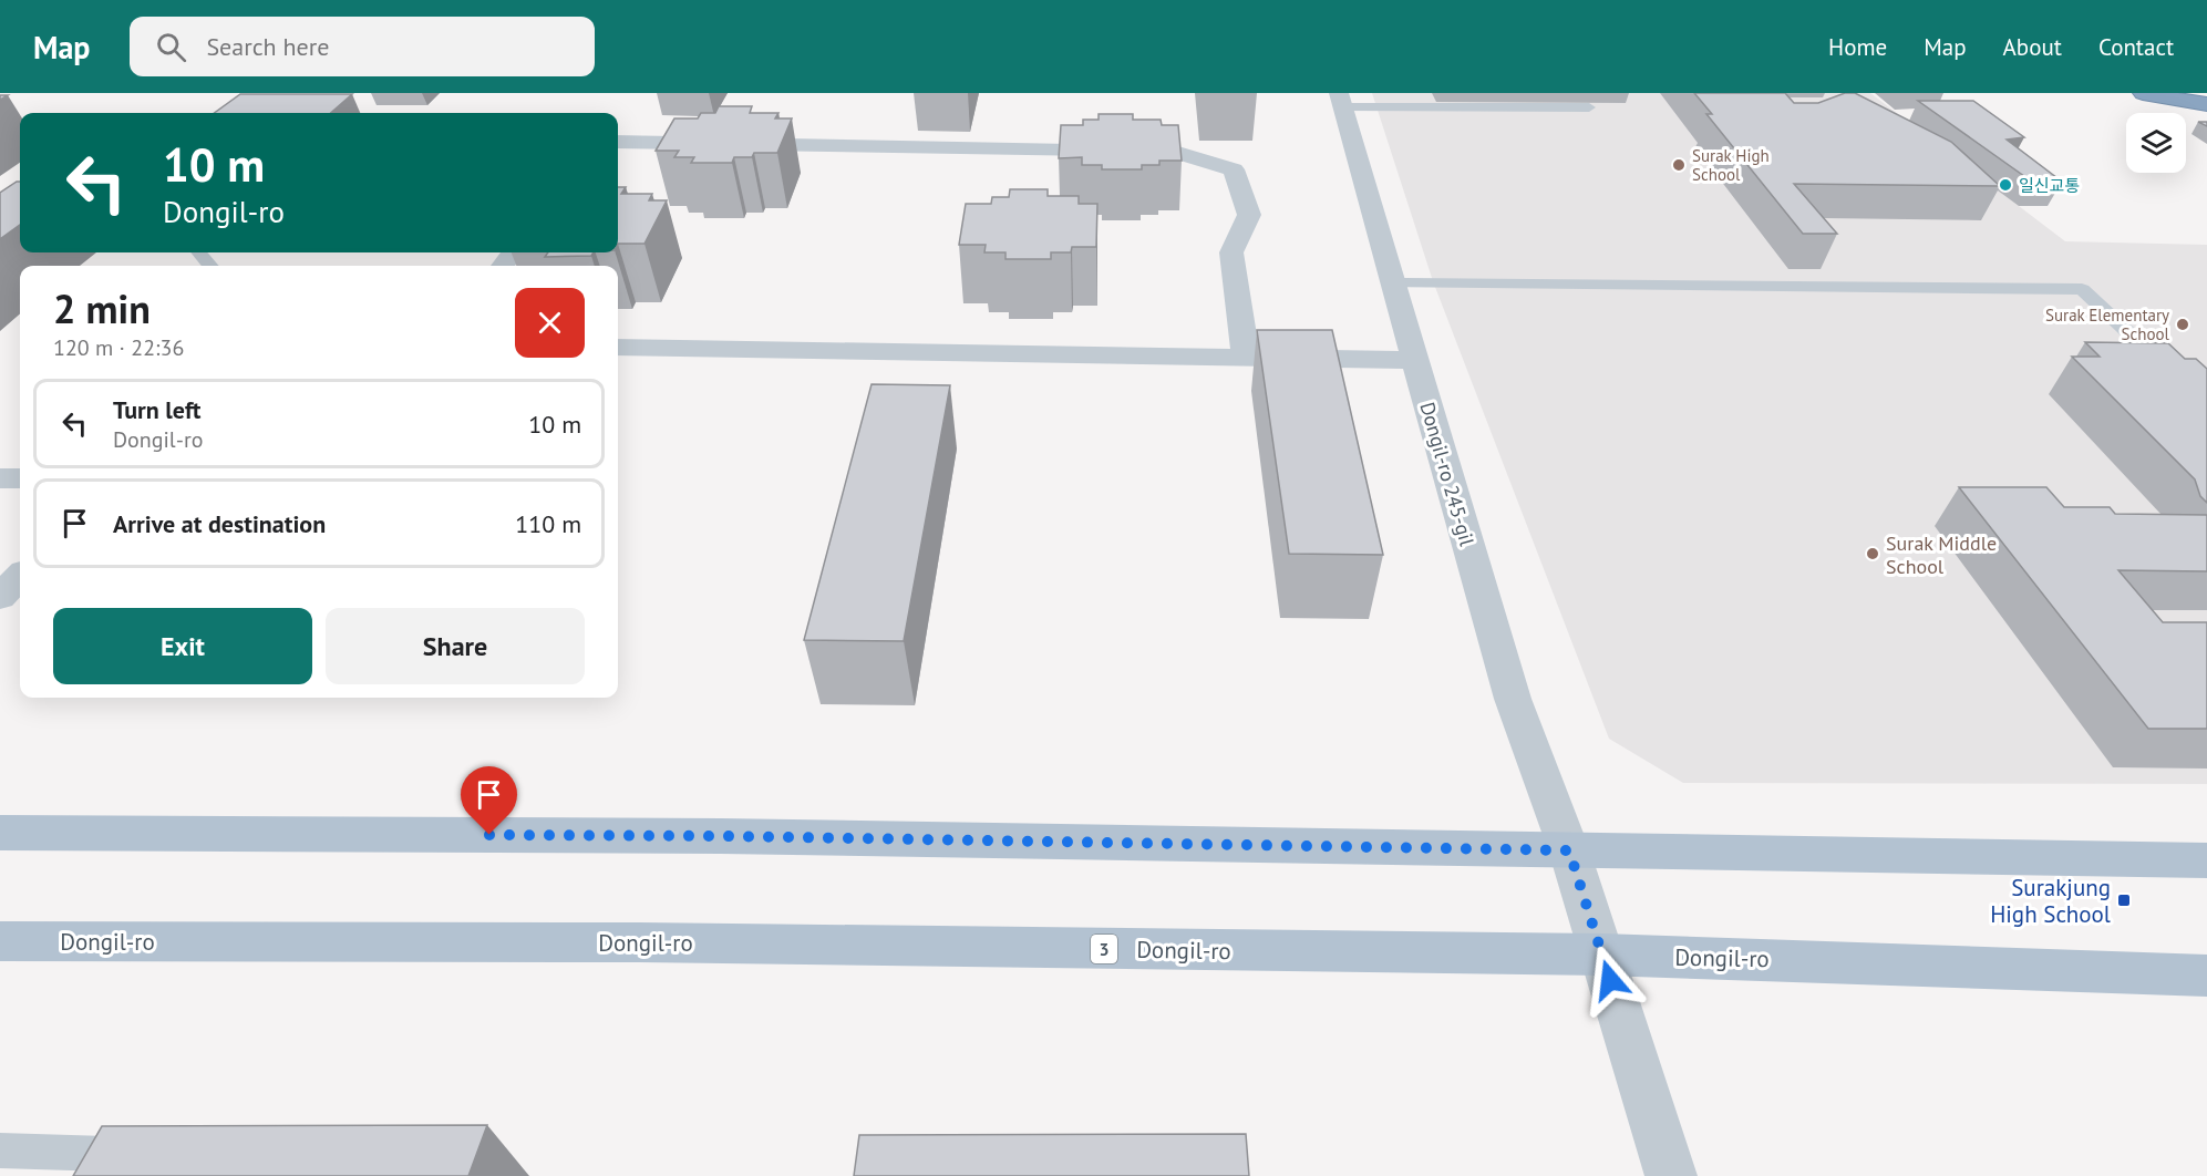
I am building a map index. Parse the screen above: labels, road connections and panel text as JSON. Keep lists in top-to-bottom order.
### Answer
{
  "streets": {
    "main road": ["Dongil-ro", "3"],
    "street": ["Dongil-ro 245-gil"]
  },
  "crossings": [
    ["Dongil-ro 245-gil", "Dongil-ro"]
  ],
  "places": {
    "other": [
      "Surak High School",
      "일신교통",
      "Surak Elementary School",
      "Surak Middle School"
    ],
    "transit": ["Surakjung High School"]
  },
  "page": {
    "header": "Map",
    "search": "Search here",
    "nav": [
      "Home",
      "Map",
      "About",
      "Contact"
    ],
    "turn": ["10 m", "Dongil-ro"],
    "heading": ["2 min", "120 m · 22:36"],
    "list": [
      {
        "name": "Turn left",
        "note": "Dongil-ro",
        "value": "10 m"
      },
      {
        "name": "Arrive at destination",
        "value": "110 m"
      }
    ],
    "buttons": ["Exit", "Share"]
  }
}
